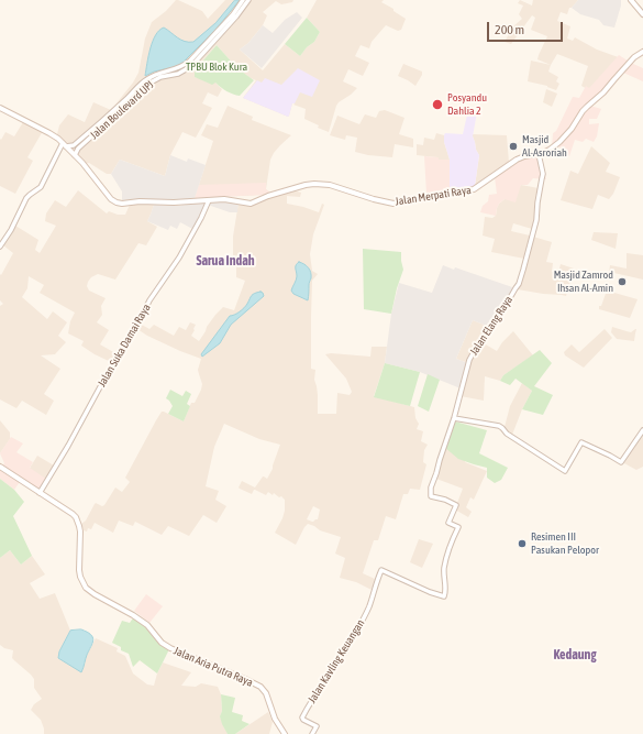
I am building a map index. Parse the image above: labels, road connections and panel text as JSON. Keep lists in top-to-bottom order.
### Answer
{
  "streets": {
    "main road": ["Jalan Merpati Raya", "Jalan Aria Putra Raya"],
    "street": [
      "Jalan Boulevard UPJ",
      "Jalan Elang Raya",
      "Jalan Suka Damai Raya",
      "Jalan Kavling Keuangan"
    ]
  },
  "crossings": [
    ["Jalan Boulevard UPJ", "Jalan Merpati Raya"],
    ["Jalan Merpati Raya", "Jalan Elang Raya"],
    ["Jalan Merpati Raya", "Jalan Suka Damai Raya"],
    ["Jalan Elang Raya", "Jalan Kavling Keuangan"],
    ["Jalan Suka Damai Raya", "Jalan Aria Putra Raya"]
  ],
  "districts": ["Sarua Indah", "Kedaung"],
  "parks": ["TPBU Blok Kura"],
  "places": [
    "Posyandu Dahlia 2",
    "Masjid Al-Asroriah",
    "Masjid Zamrod Ihsan Al-Amin",
    "Resimen III Pasukan Pelopor"
  ],
  "scale_bar": "200 m"
}
